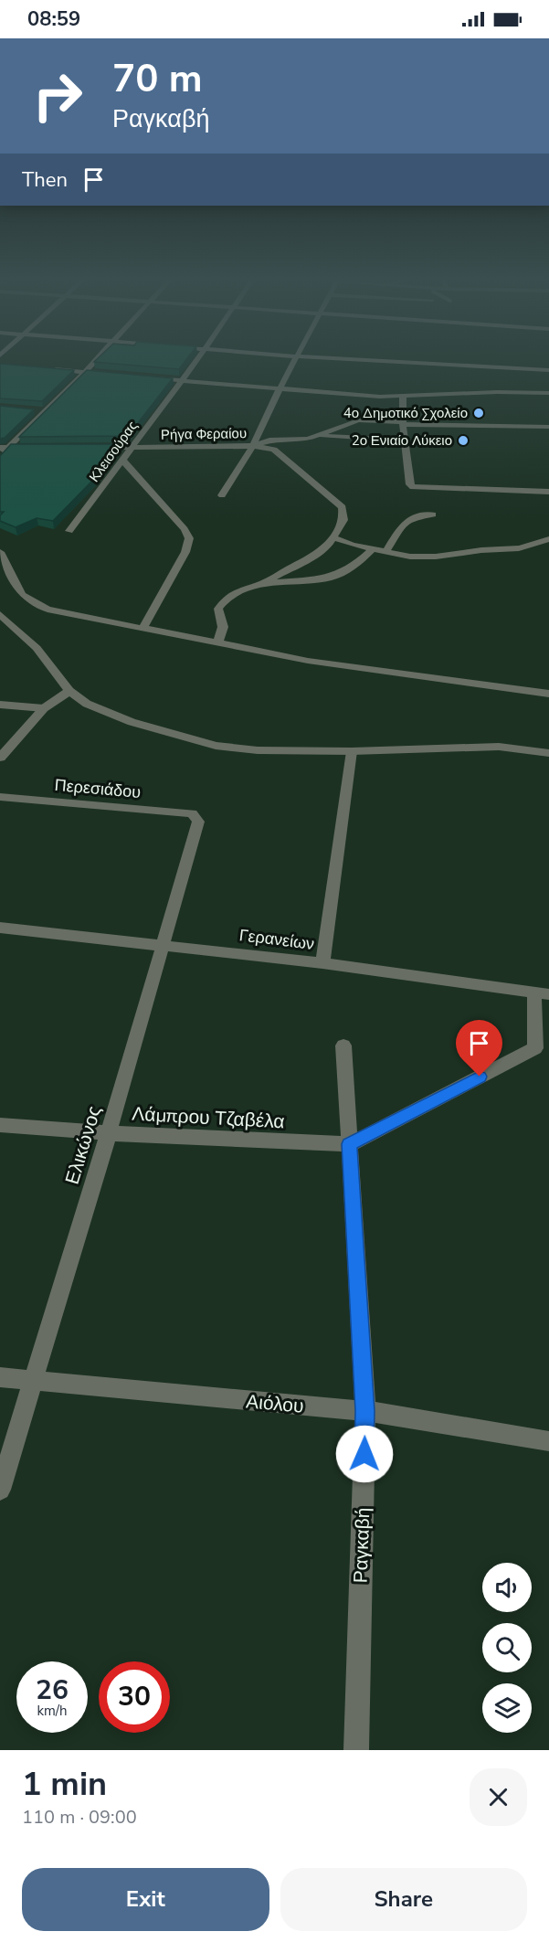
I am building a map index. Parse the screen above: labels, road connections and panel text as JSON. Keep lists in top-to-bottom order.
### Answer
{
  "streets": {
    "street": [
      "Ρήγα Φεραίου",
      "Κλεισούρας",
      "Περεσιάδου",
      "Γερανείων",
      "Λάμπρου Τζαβέλα",
      "Ελικώνος",
      "Αιόλου",
      "Ραγκαβή"
    ]
  },
  "crossings": [
    ["Ρήγα Φεραίου", "Κλεισούρας"],
    ["Περεσιάδου", "Ελικώνος"],
    ["Γερανείων", "Ελικώνος"],
    ["Λάμπρου Τζαβέλα", "Ελικώνος"],
    ["Λάμπρου Τζαβέλα", "Ραγκαβή"],
    ["Ελικώνος", "Αιόλου"],
    ["Αιόλου", "Ραγκαβή"]
  ],
  "places": ["4ο Δημοτικό Σχολείο", "2ο Ενιαίο Λύκειο"],
  "page": {
    "status": "08:59",
    "turn": ["70 m", "Ραγκαβή"],
    "then": "Then",
    "speed": "26 km/h",
    "limit": "30",
    "heading": ["1 min", "110 m · 09:00"],
    "buttons": ["Exit", "Share"]
  }
}
